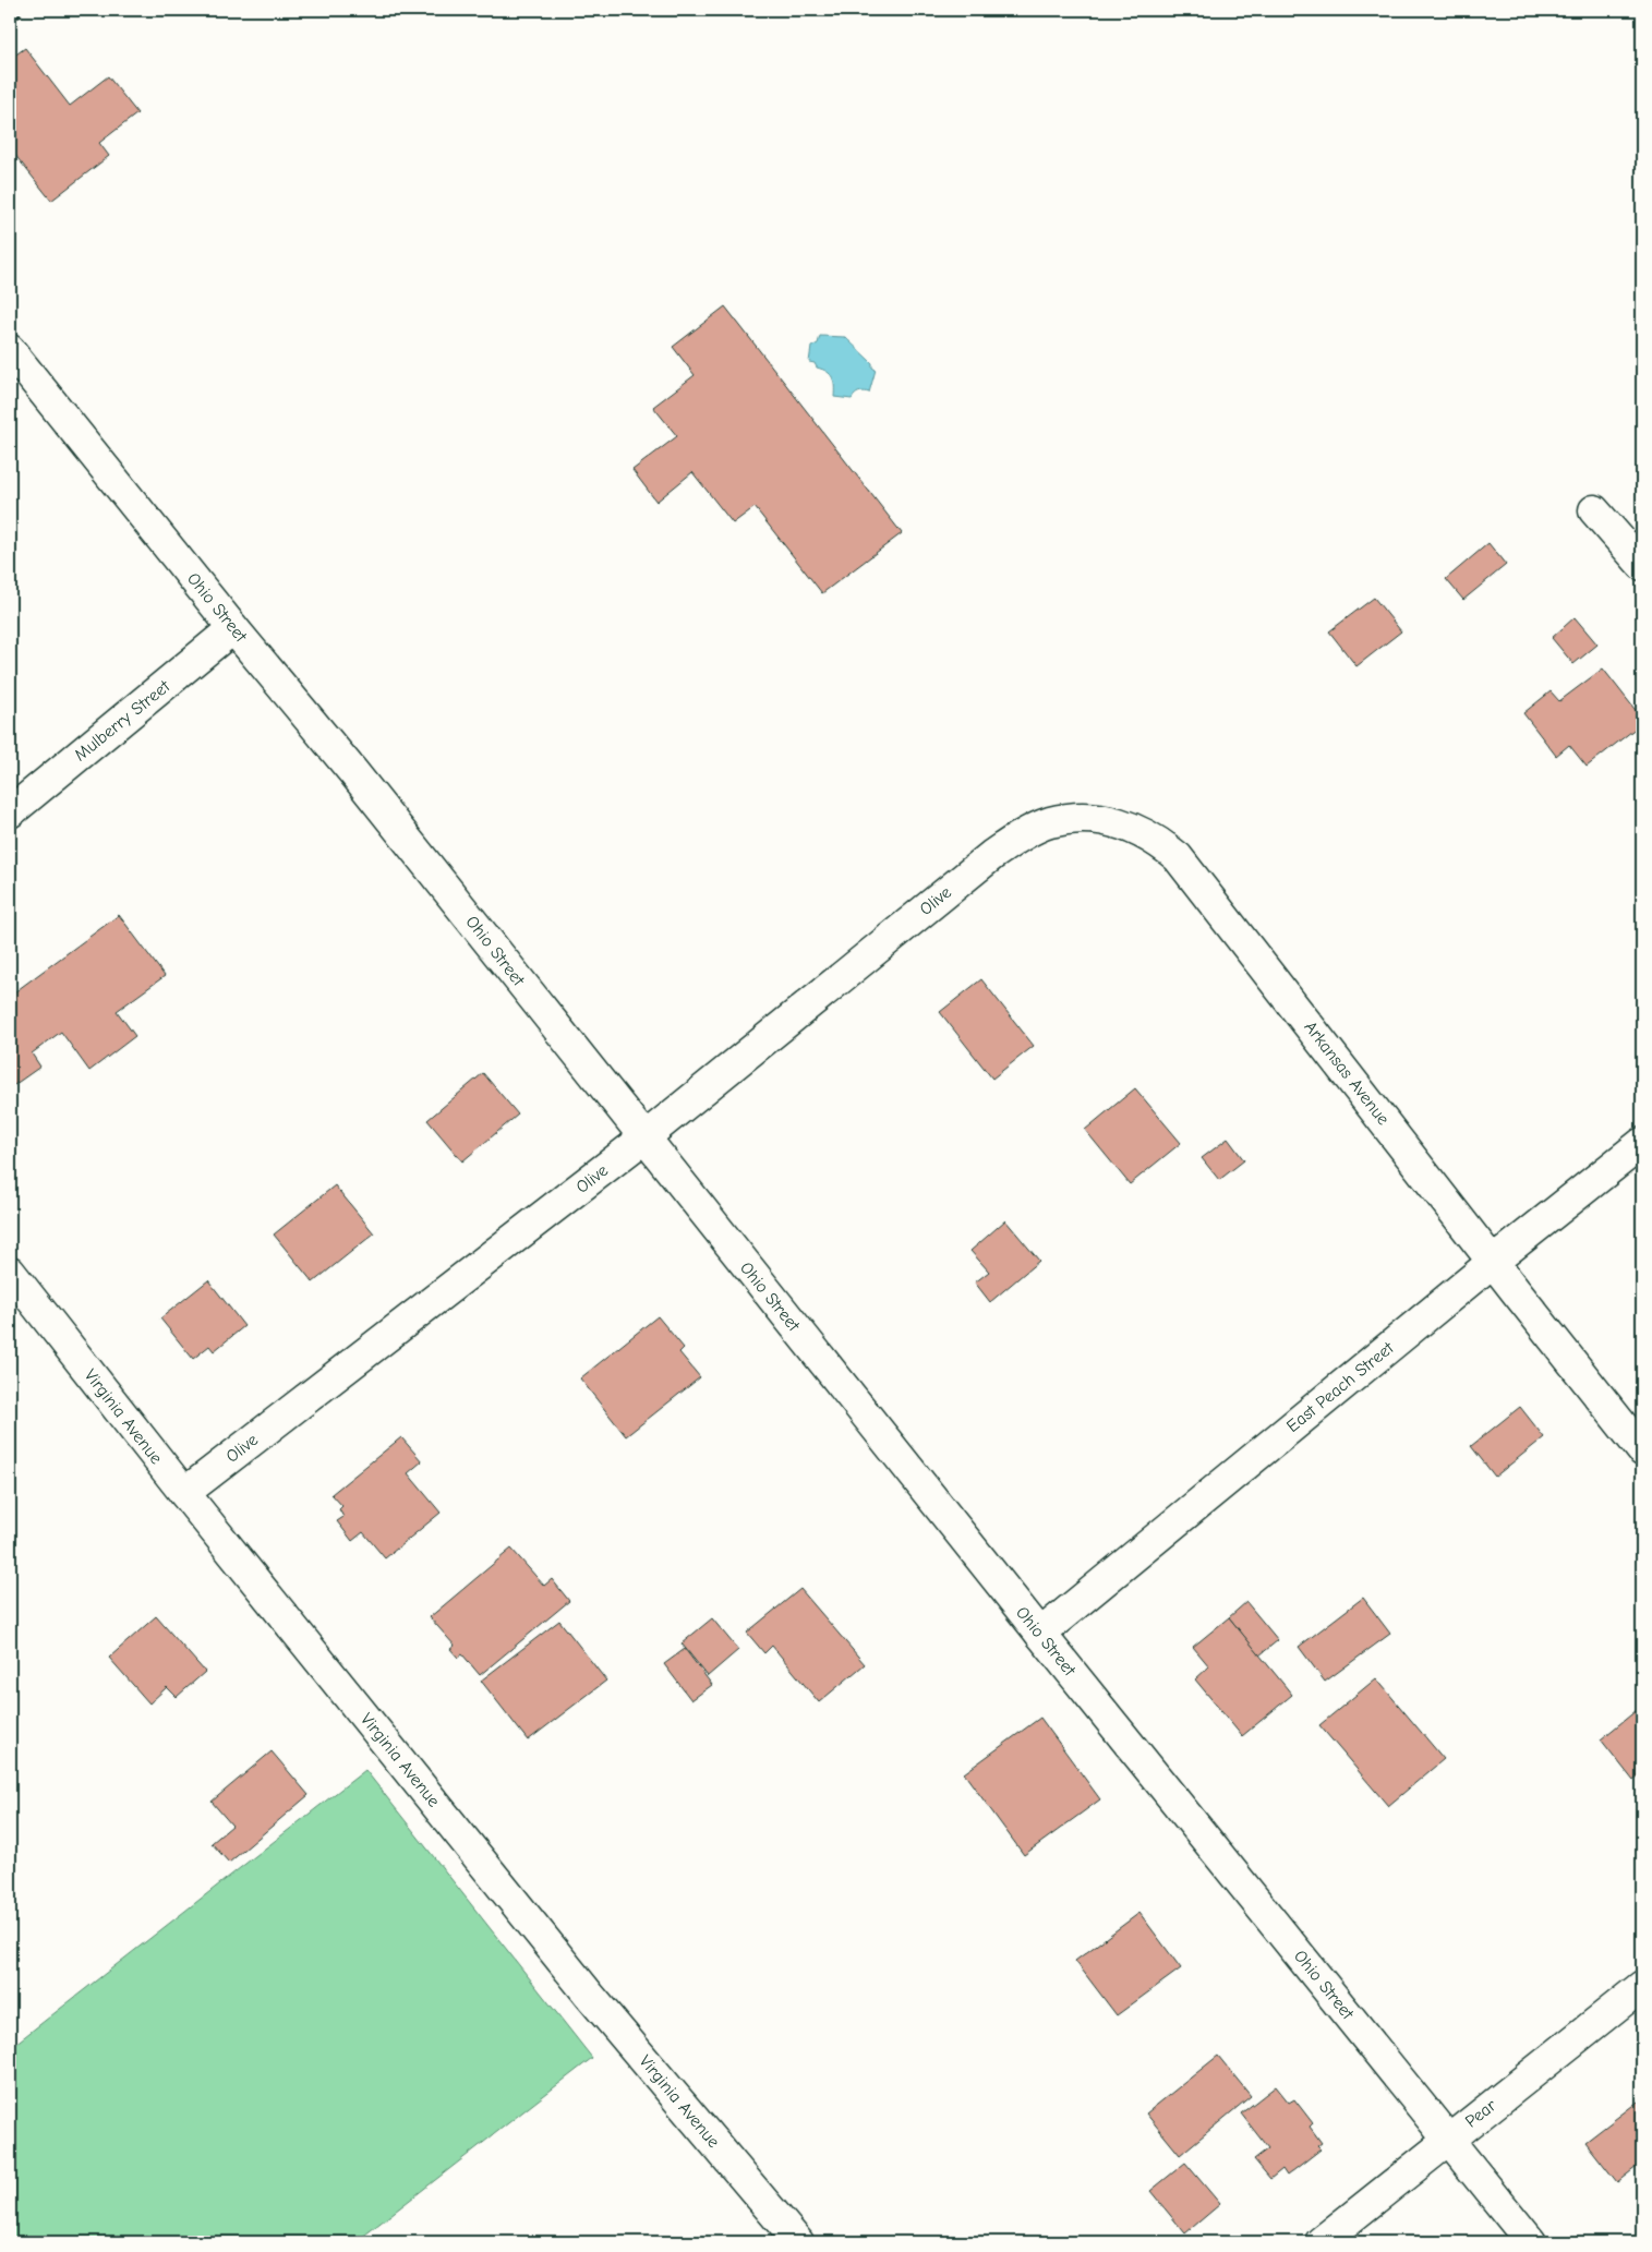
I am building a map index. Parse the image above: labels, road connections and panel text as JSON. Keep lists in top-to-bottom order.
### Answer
{
  "streets": {
    "street": [
      "Ohio Street",
      "Mulberry Street",
      "Olive",
      "Arkansas Avenue",
      "East Peach Street",
      "Virginia Avenue",
      "Pear"
    ]
  },
  "crossings": [
    ["Ohio Street", "Mulberry Street"],
    ["Ohio Street", "Olive"],
    ["Ohio Street", "East Peach Street"],
    ["Ohio Street", "Pear"],
    ["Olive", "Arkansas Avenue"],
    ["Olive", "Virginia Avenue"],
    ["Arkansas Avenue", "East Peach Street"]
  ]
}
